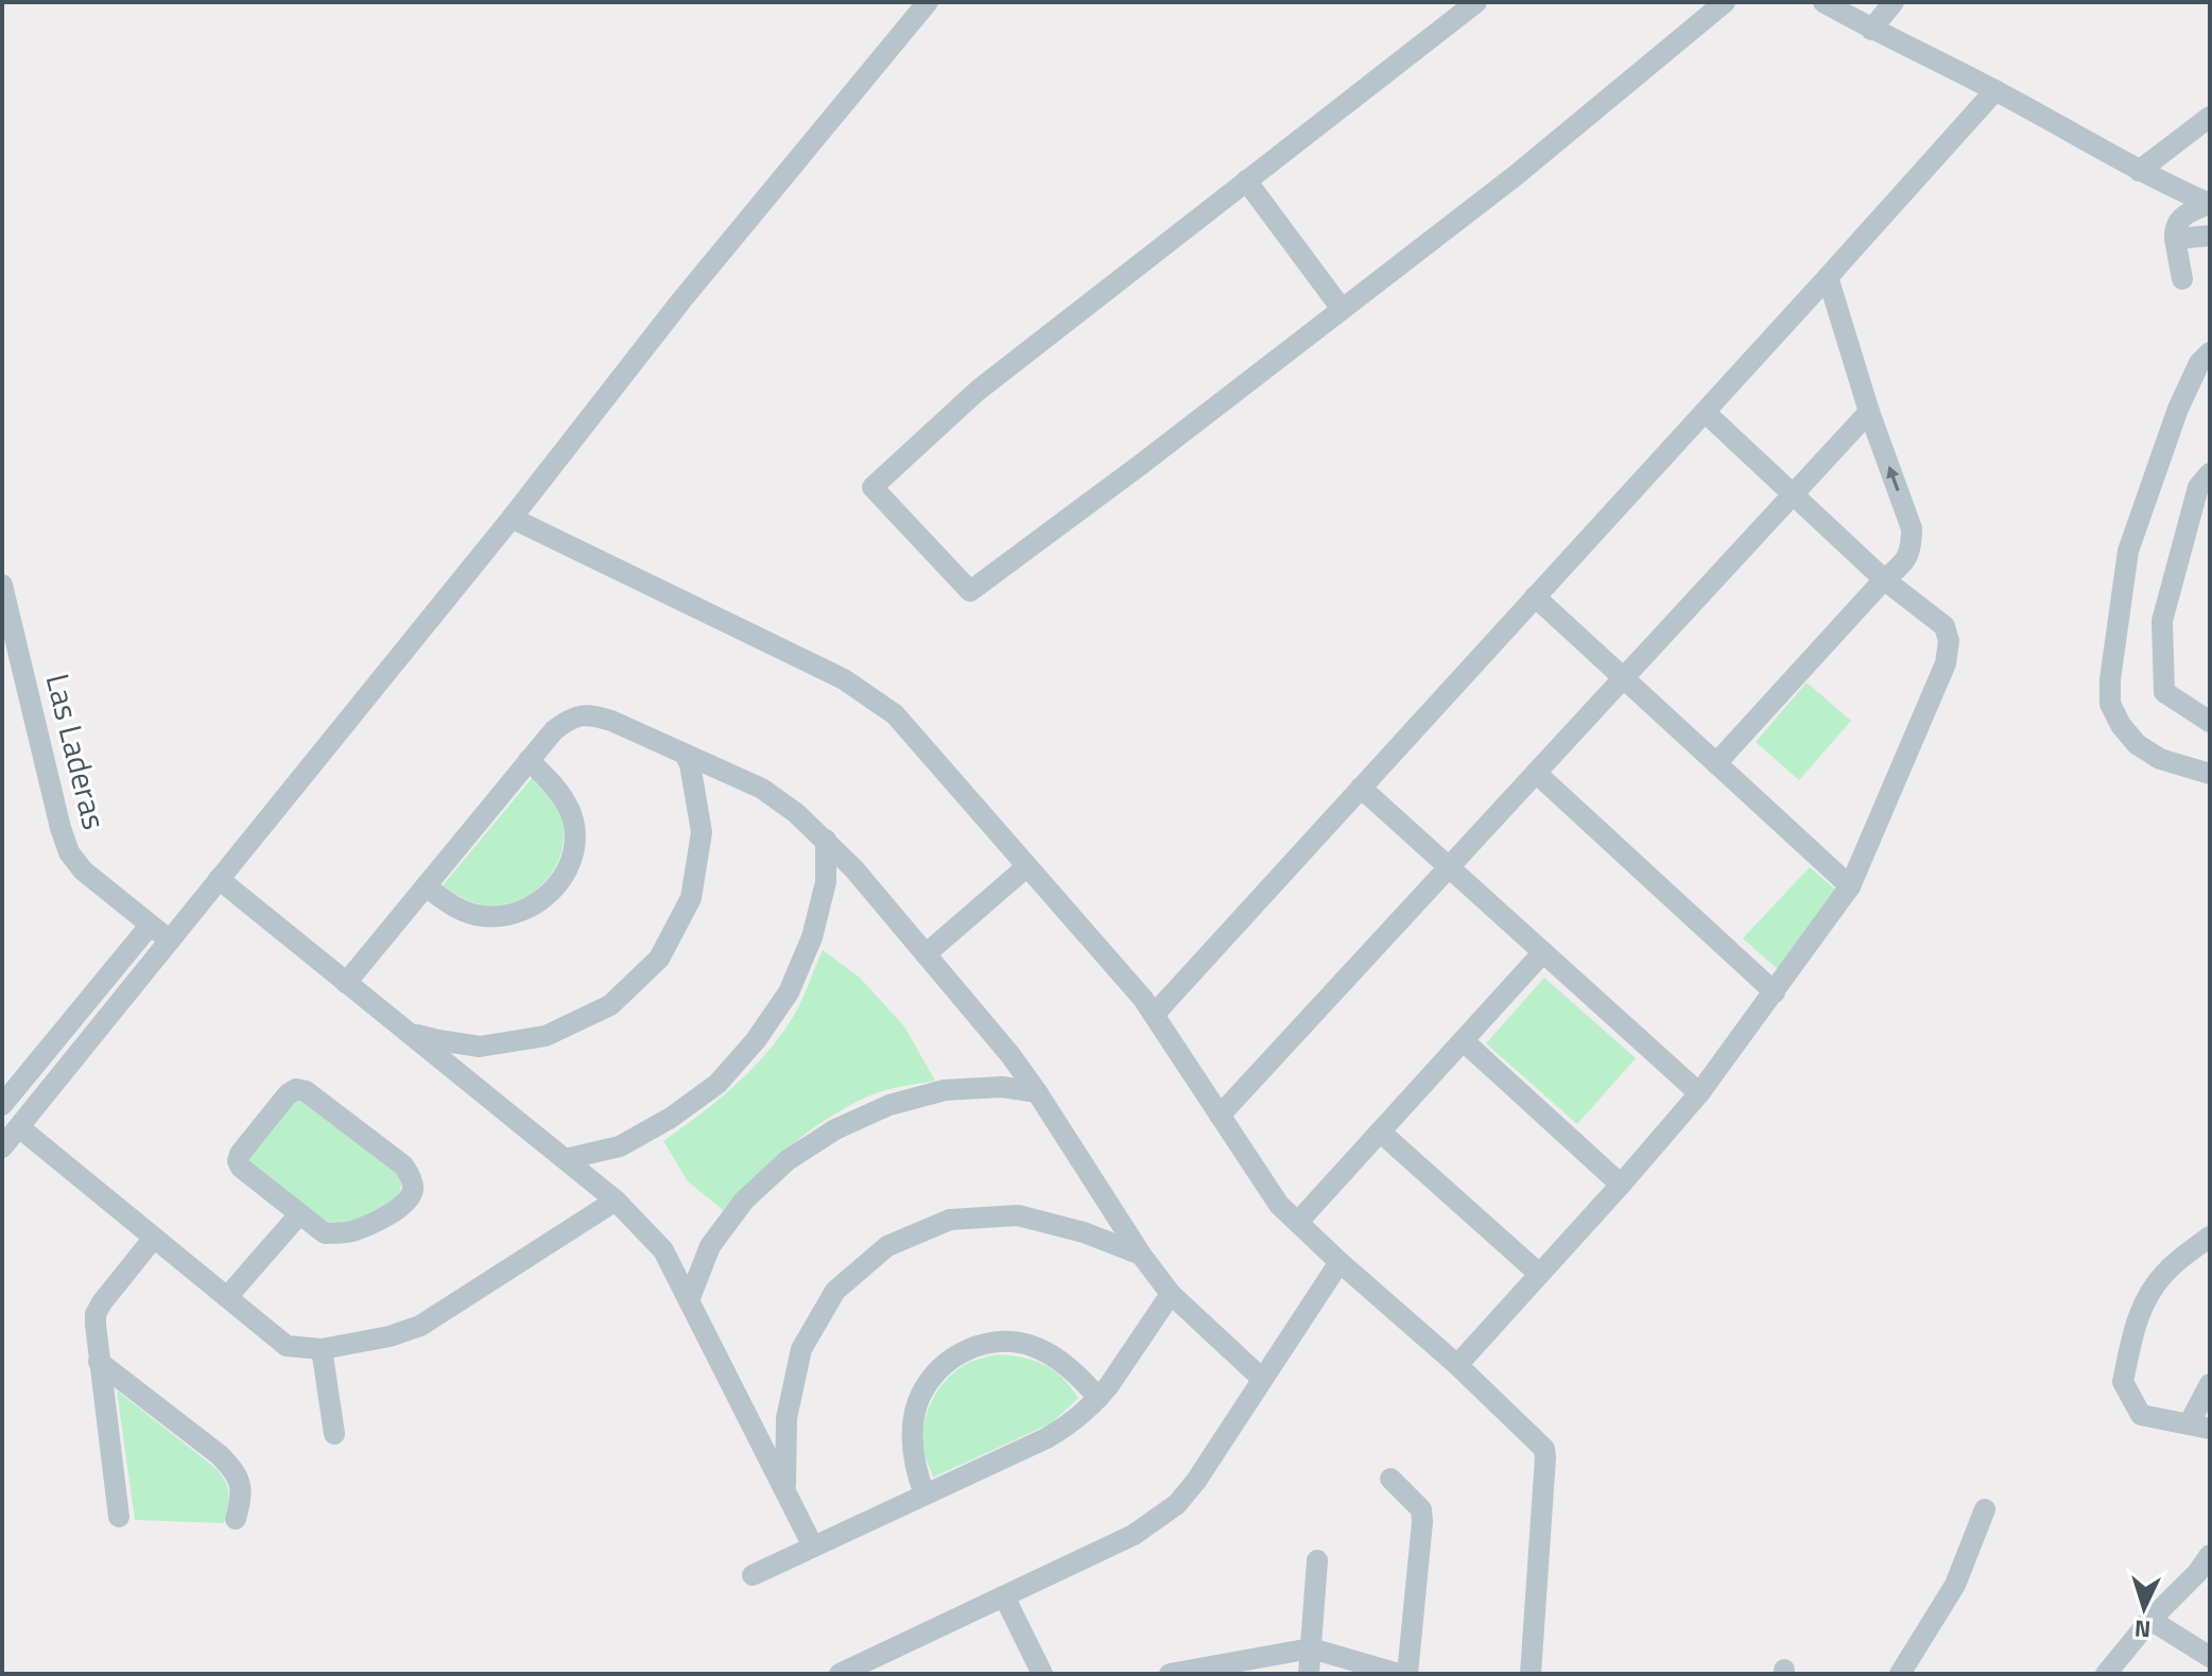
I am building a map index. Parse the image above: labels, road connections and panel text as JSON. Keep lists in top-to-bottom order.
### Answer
{
  "streets": {
    "street": ["Las Laderas"]
  },
  "north": "bottom"
}
